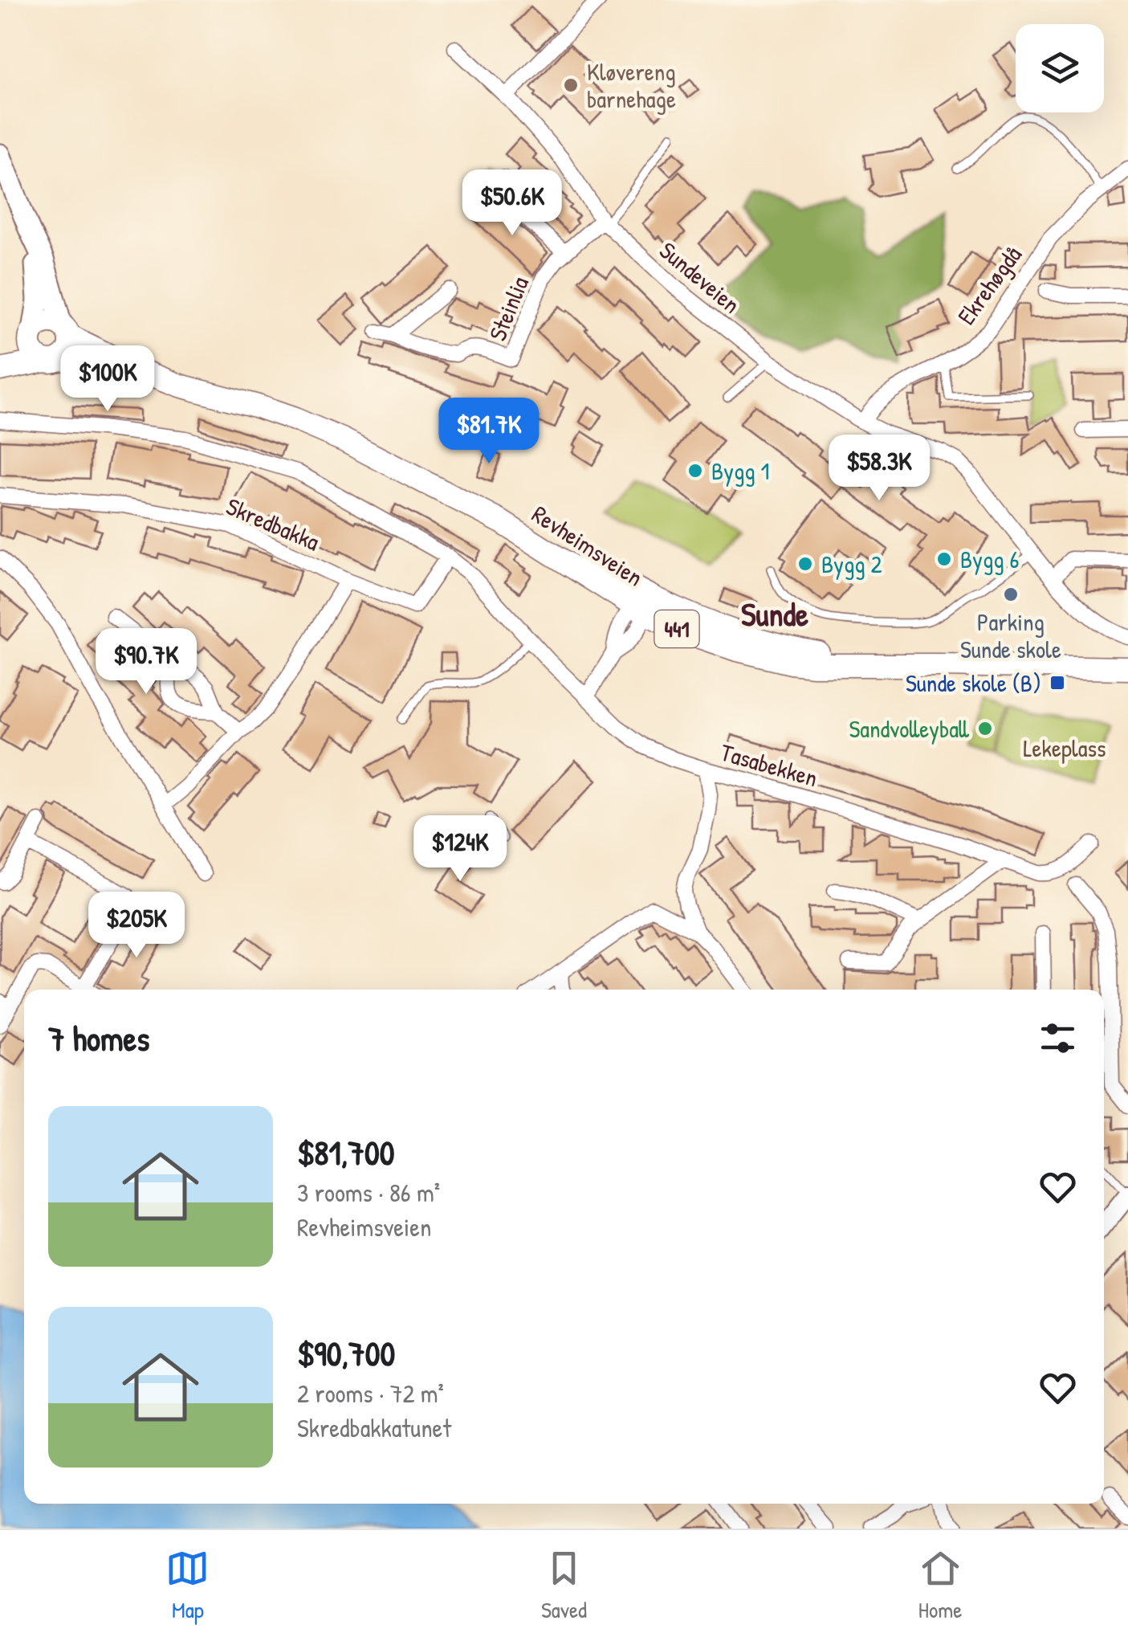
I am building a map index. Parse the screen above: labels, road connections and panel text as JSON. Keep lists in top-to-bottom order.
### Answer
{
  "streets": {
    "main road": ["Revheimsveien", "441"],
    "street": [
      "Sundeveien",
      "Ekrehøgdå",
      "Steinlia",
      "Skredbakka",
      "Tasabekken"
    ]
  },
  "crossings": [
    ["Sundeveien", "Ekrehøgdå"],
    ["Sundeveien", "Steinlia"]
  ],
  "districts": ["Sunde"],
  "parks": ["Lekeplass"],
  "places": {
    "other": [
      "Kløvereng barnehage",
      "Bygg 1",
      "Bygg 6",
      "Bygg 2",
      "Parking Sunde skole",
      "Sandvolleyball"
    ],
    "transit": ["Sunde skole (B)"]
  },
  "page": {
    "price": [
      "$50.6K",
      "$100K",
      "$81.7K",
      "$58.3K",
      "$90.7K",
      "$124K",
      "$205K"
    ],
    "heading": "7 homes",
    "list": [
      {
        "name": "$81,700",
        "note": "3 rooms · 86 m² · Revheimsveien"
      },
      {
        "name": "$90,700",
        "note": "2 rooms · 72 m² · Skredbakkatunet"
      }
    ],
    "tabs": ["Map", "Saved", "Home"]
  }
}
